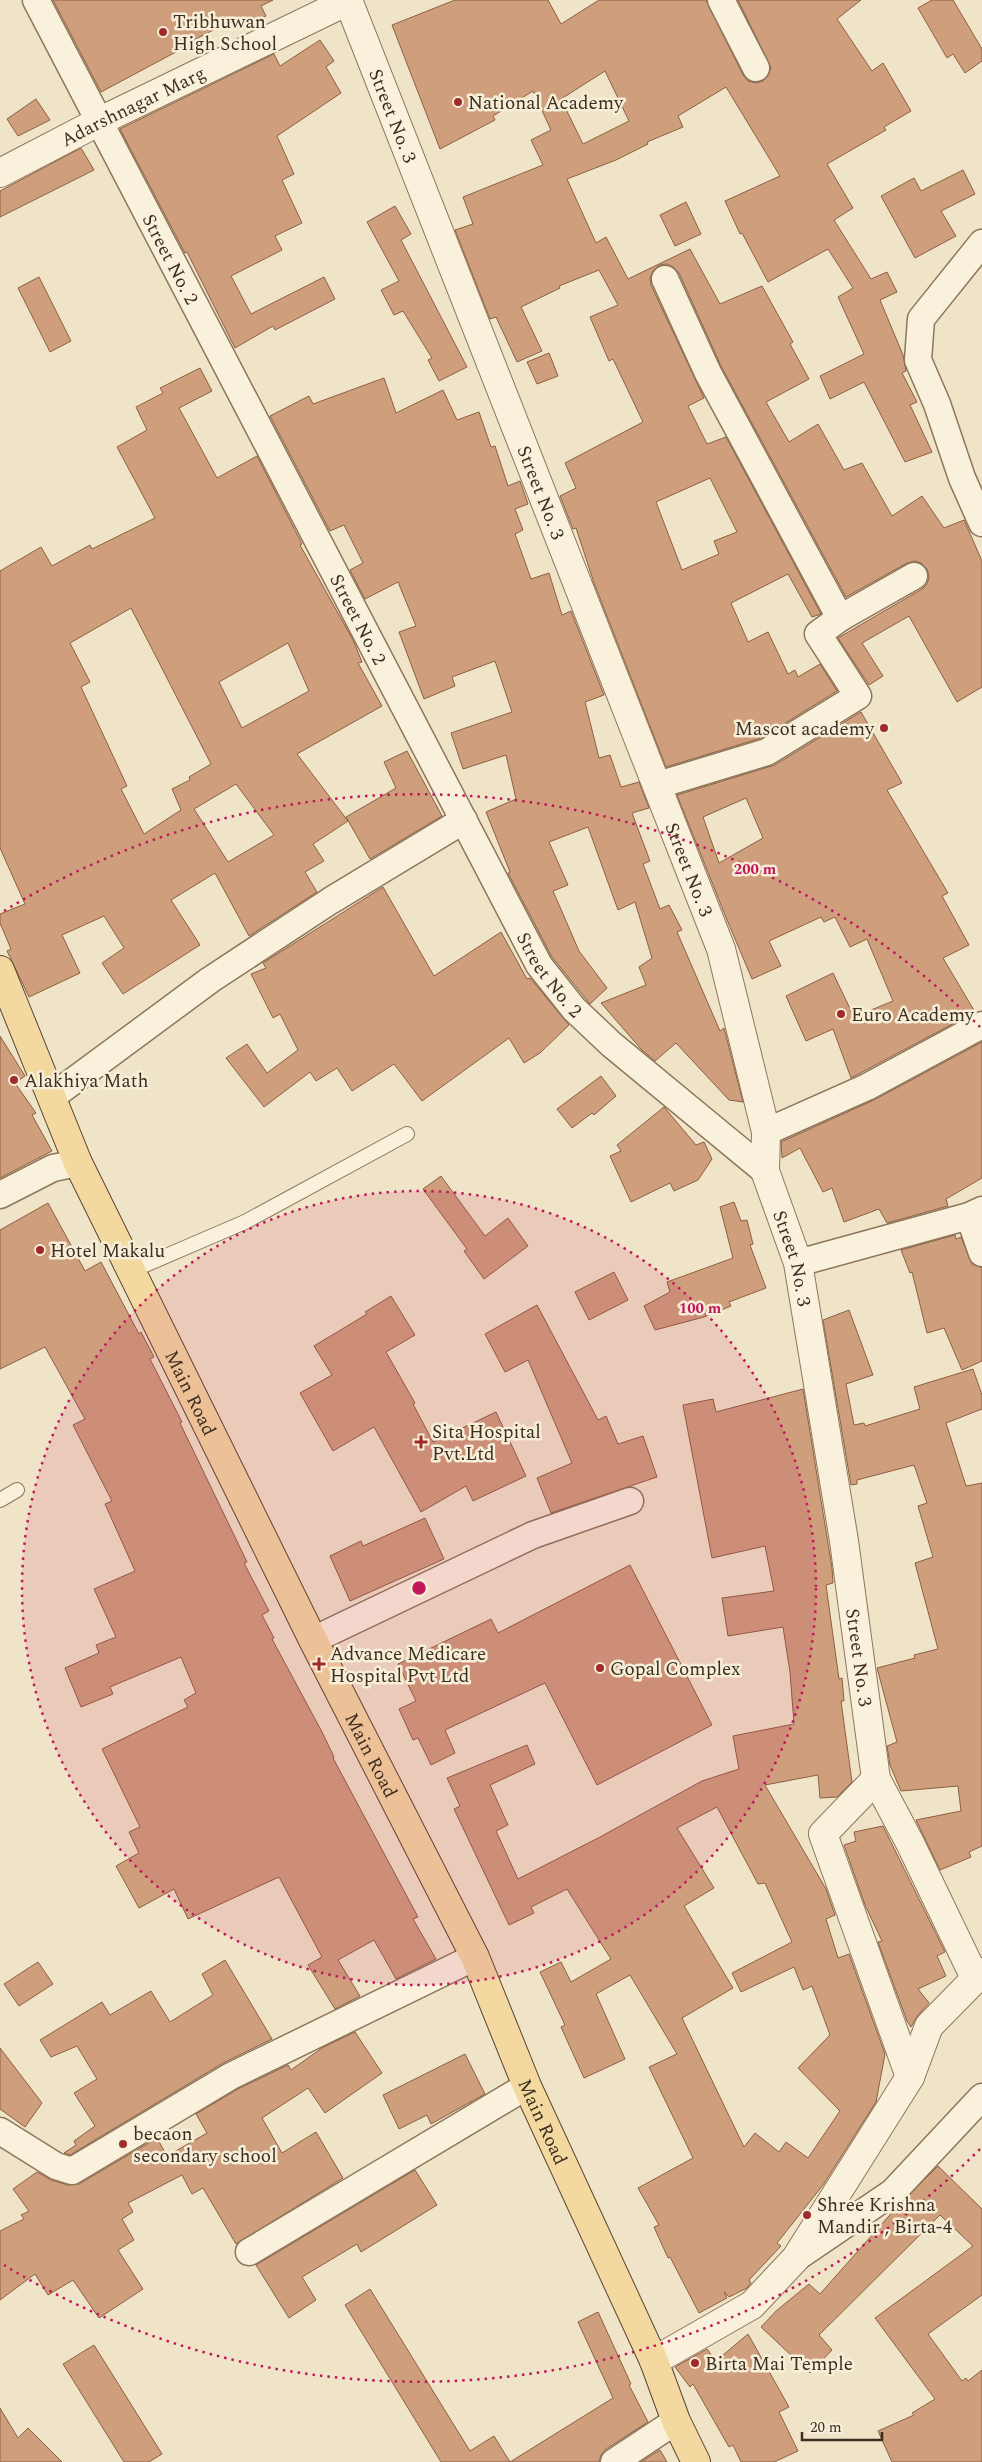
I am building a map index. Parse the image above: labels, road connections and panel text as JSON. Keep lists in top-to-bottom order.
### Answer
{
  "streets": {
    "main road": ["Main Road"],
    "street": ["Adarshnagar Marg", "Street No. 3", "Street No. 2"]
  },
  "crossings": [
    ["Adarshnagar Marg", "Street No. 3"],
    ["Adarshnagar Marg", "Street No. 2"],
    ["Street No. 3", "Street No. 2"]
  ],
  "places": {
    "other": [
      "Tribhuwan High School",
      "National Academy",
      "Mascot academy",
      "Euro Academy",
      "Alakhiya Math",
      "Hotel Makalu",
      "Gopal Complex",
      "becaon secondary school",
      "Shree Krishna Mandir , Birta-4",
      "Birta Mai Temple"
    ],
    "health": ["Sita Hospital Pvt.Ltd", "Advance Medicare Hospital Pvt Ltd"]
  },
  "scale_bar": "20 m",
  "rings": ["200 m", "100 m"]
}
